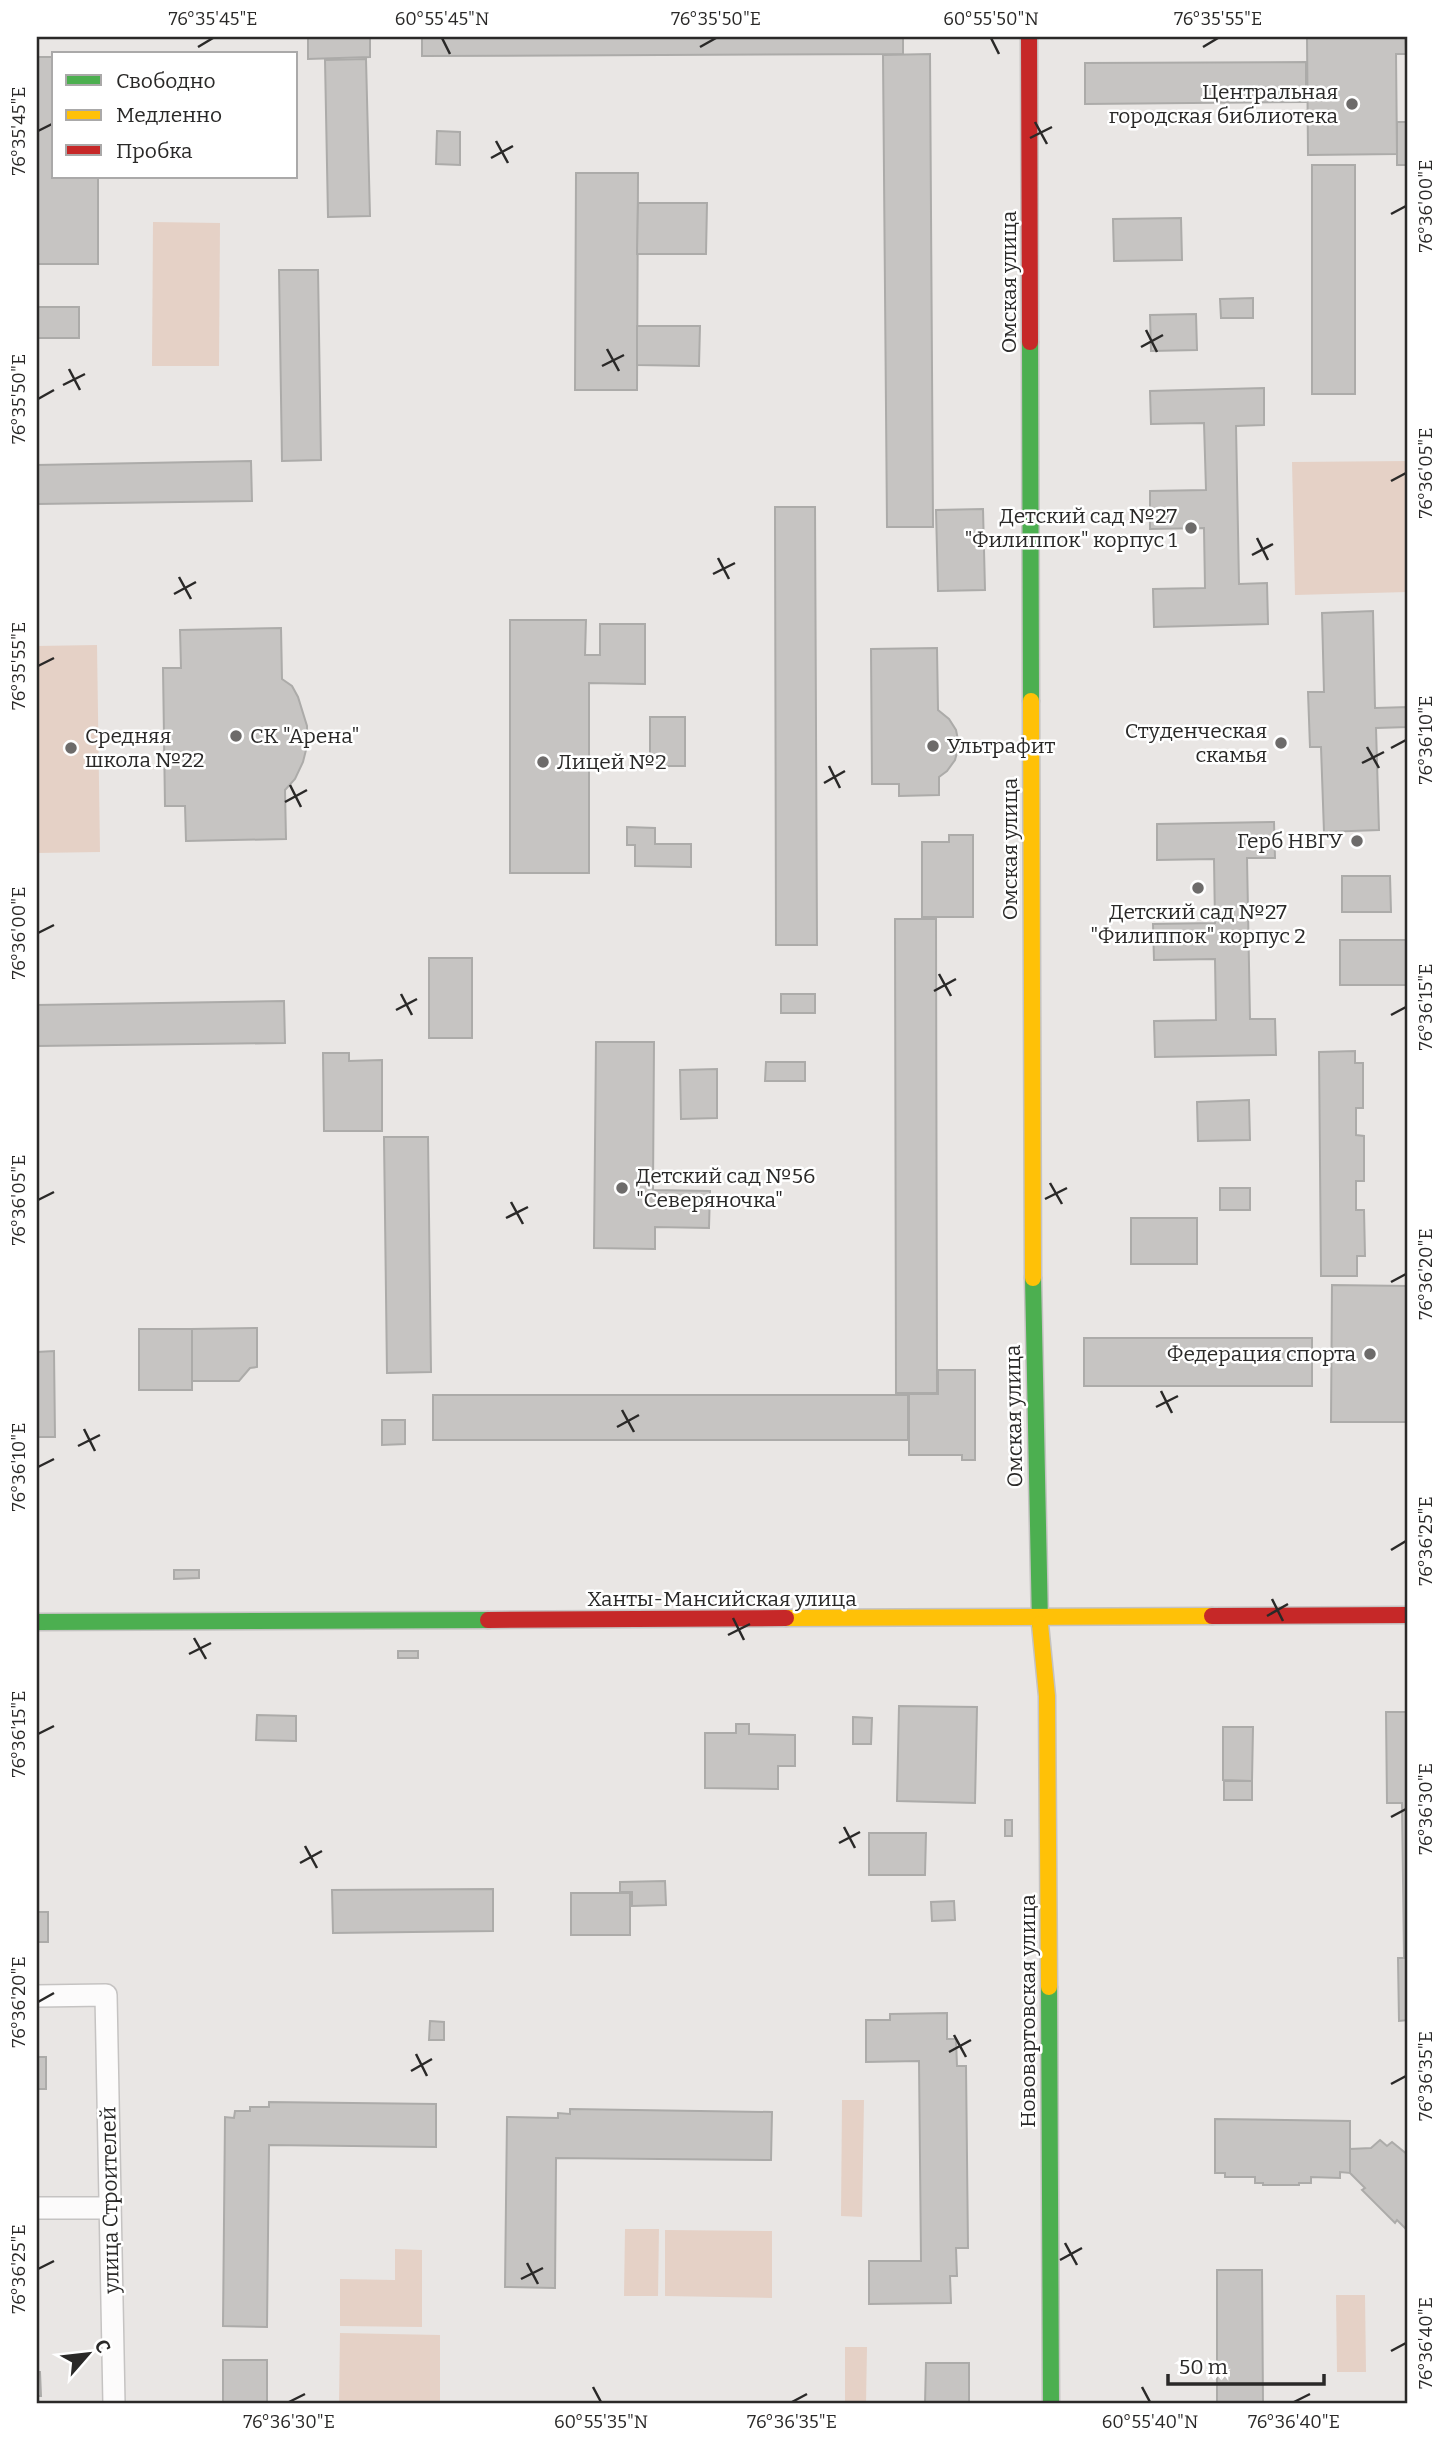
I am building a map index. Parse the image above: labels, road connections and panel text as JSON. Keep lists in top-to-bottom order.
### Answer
{
  "streets": {
    "main road": ["Омская улица", "Ханты-Мансийская улица", "Нововартовская улица"],
    "street": ["улица Строителей"]
  },
  "crossings": [
    ["Омская улица", "Ханты-Мансийская улица"],
    ["Омская улица", "Нововартовская улица"],
    ["Ханты-Мансийская улица", "Нововартовская улица"]
  ],
  "places": [
    "Центральная городская библиотека",
    "Детский сад №27 \"Филиппок\" корпус 1",
    "СК \"Арена\"",
    "Студенческая скамья",
    "Ультрафит",
    "Средняя школа №22",
    "Лицей №2",
    "Герб НВГУ",
    "Детский сад №27 \"Филиппок\" корпус 2",
    "Детский сад №56 \"Северяночка\"",
    "Федерация спорта"
  ],
  "legend": ["Свободно", "Медленно", "Пробка"],
  "scale_bar": "50 m",
  "north": "top right",
  "coordinates": [
    "76°35'45\"E",
    "60°55'45\"N",
    "76°35'50\"E",
    "60°55'50\"N",
    "76°35'55\"E",
    "76°36'00\"E",
    "76°36'05\"E",
    "76°36'10\"E",
    "76°36'15\"E",
    "76°36'20\"E",
    "76°36'25\"E",
    "76°36'30\"E",
    "76°36'35\"E",
    "76°36'40\"E",
    "60°55'35\"N",
    "60°55'40\"N"
  ]
}
